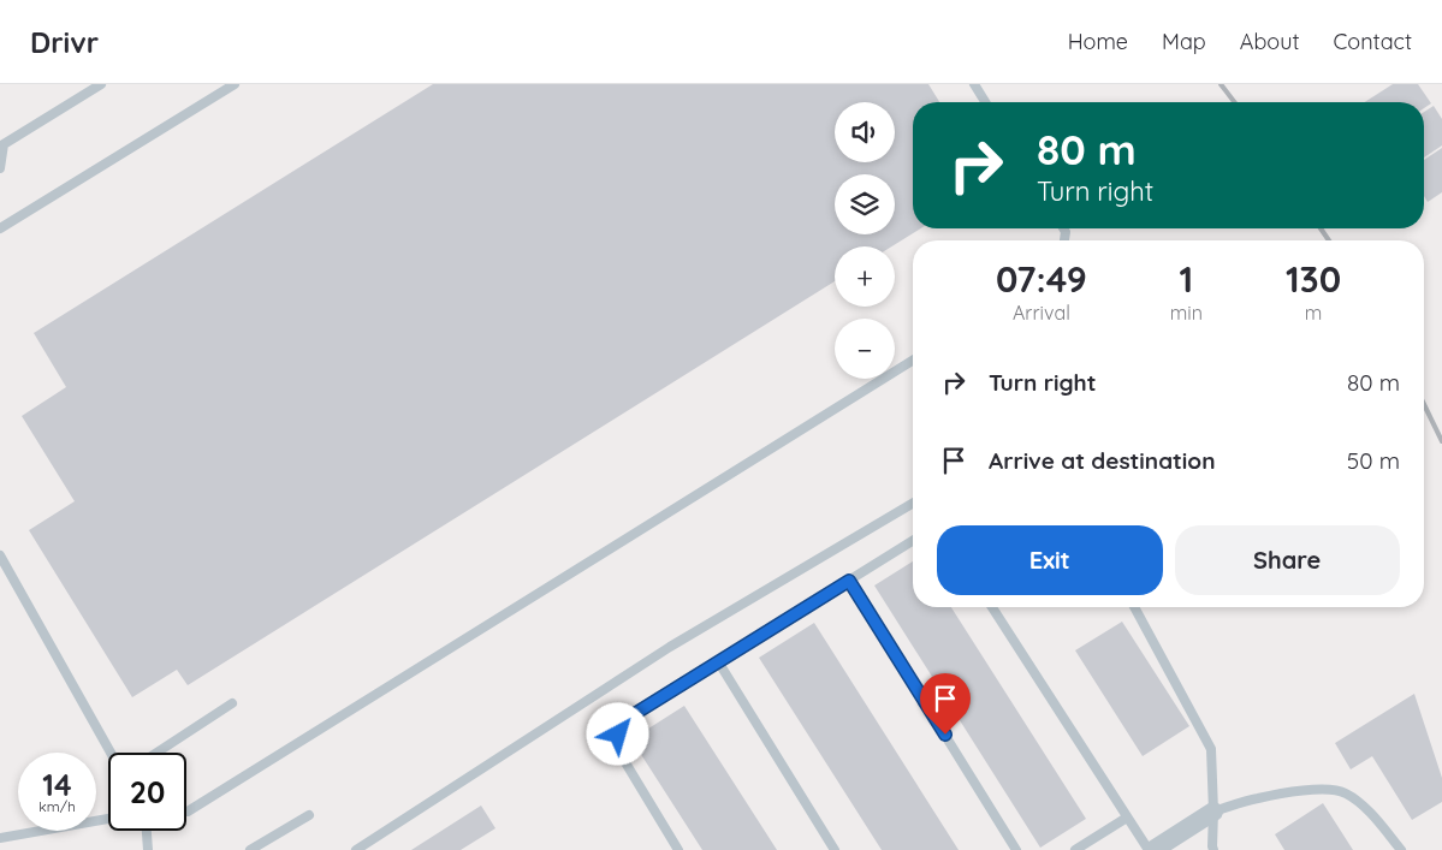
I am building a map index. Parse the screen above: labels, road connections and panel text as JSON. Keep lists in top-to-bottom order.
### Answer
{
  "page": {
    "header": "Drivr",
    "nav": [
      "Home",
      "Map",
      "About",
      "Contact"
    ],
    "map_buttons": ["+", "−"],
    "turn": ["80 m", "Turn right"],
    "eta": [
      "07:49",
      "Arrival",
      "1",
      "min",
      "130",
      "m"
    ],
    "list": [
      {
        "name": "Turn right",
        "value": "80 m"
      },
      {
        "name": "Arrive at destination",
        "value": "50 m"
      }
    ],
    "buttons": ["Exit", "Share"],
    "speed": "14 km/h",
    "limit": "20"
  }
}
